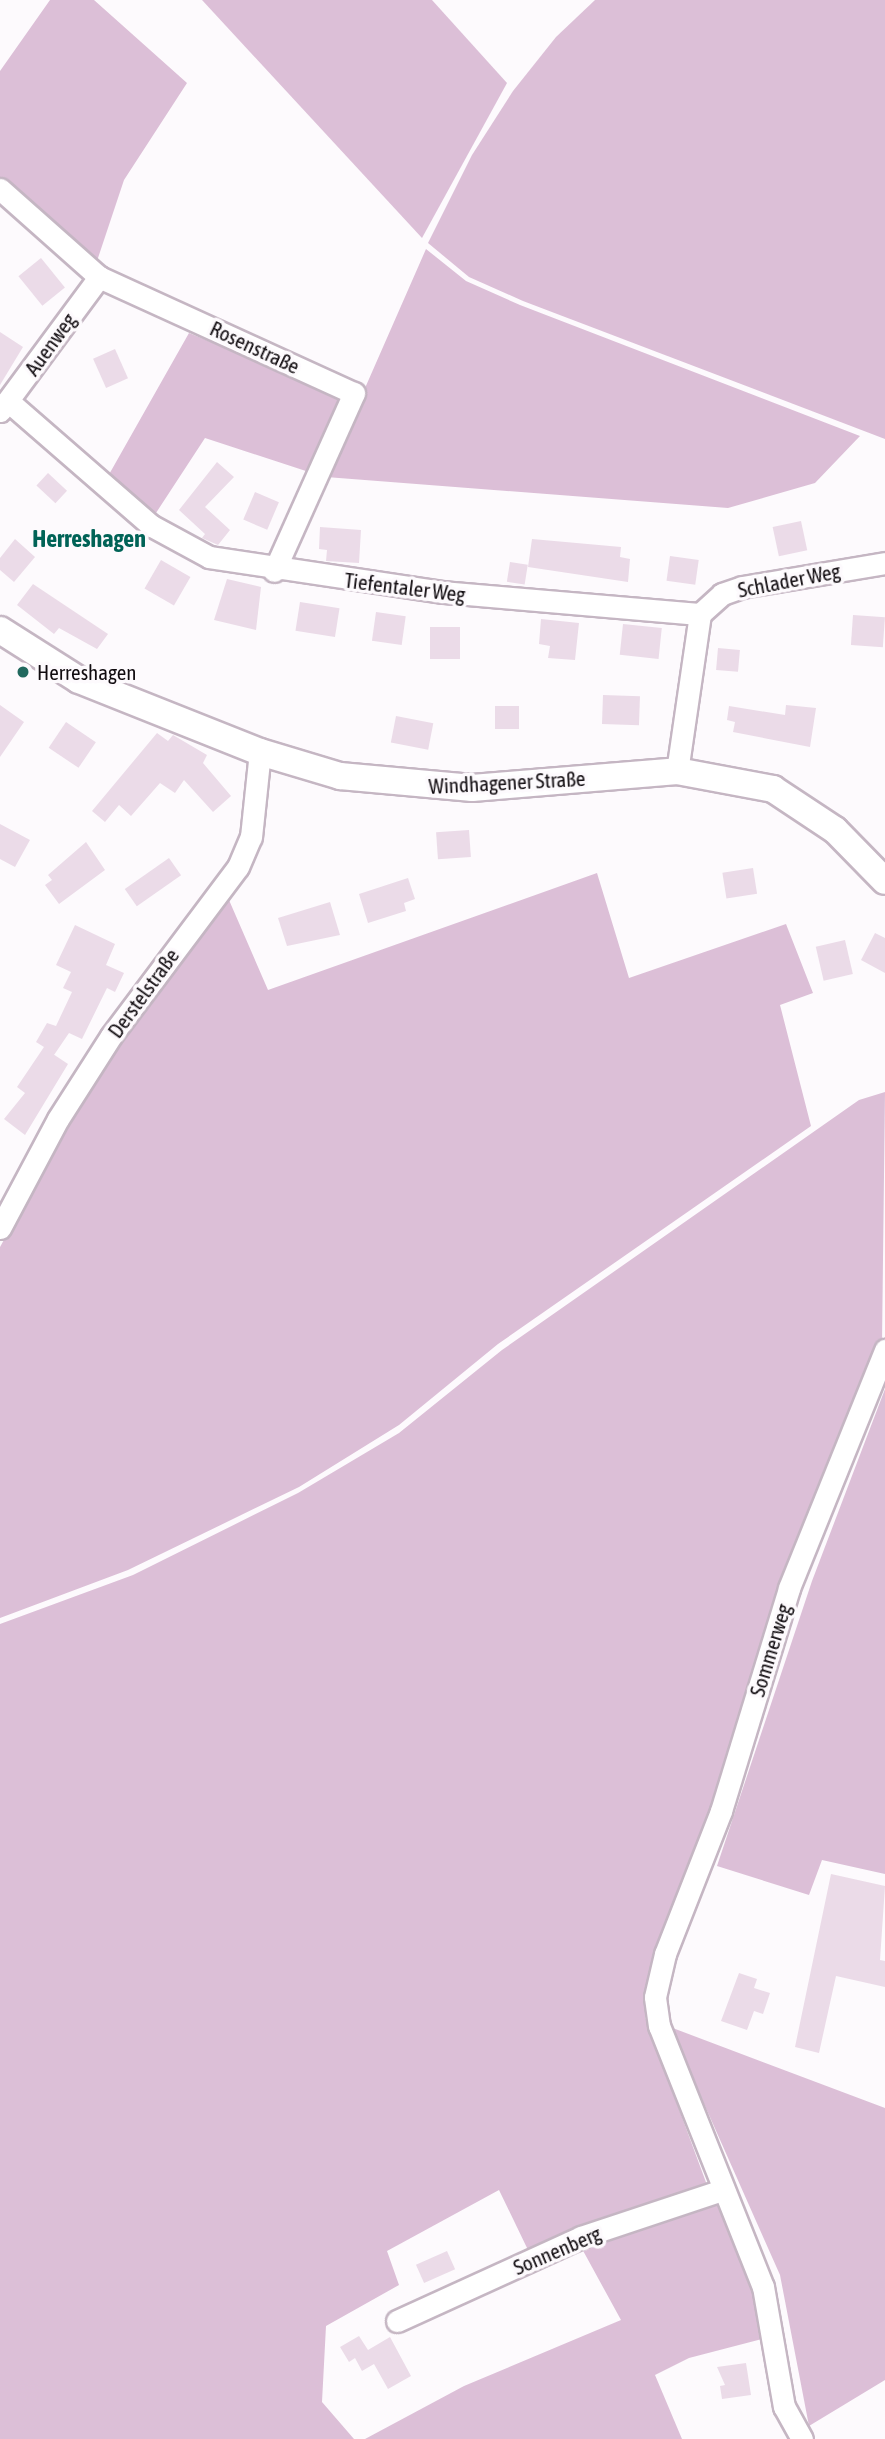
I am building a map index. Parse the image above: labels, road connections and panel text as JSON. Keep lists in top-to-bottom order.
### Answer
{
  "streets": {
    "main road": ["Windhagener Straße"],
    "street": [
      "Auenweg",
      "Rosenstraße",
      "Schlader Weg",
      "Tiefentaler Weg",
      "Derstelstraße",
      "Sommerweg",
      "Sonnenberg"
    ]
  },
  "crossings": [
    ["Auenweg", "Rosenstraße"],
    ["Auenweg", "Tiefentaler Weg"],
    ["Rosenstraße", "Tiefentaler Weg"],
    ["Schlader Weg", "Tiefentaler Weg"],
    ["Windhagener Straße", "Derstelstraße"],
    ["Sommerweg", "Sonnenberg"]
  ],
  "districts": ["Herreshagen"],
  "places": ["Herreshagen"]
}
